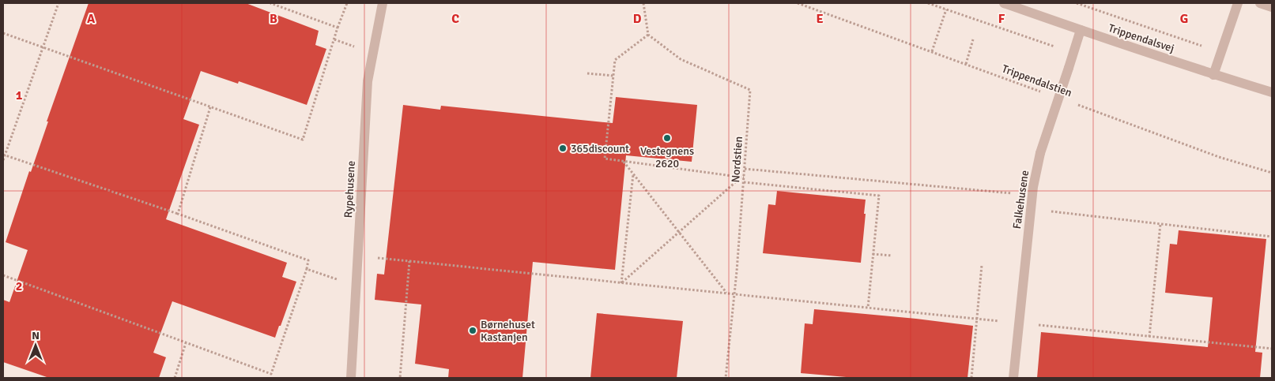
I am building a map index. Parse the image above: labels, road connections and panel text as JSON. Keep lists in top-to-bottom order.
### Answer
{
  "streets": {
    "street": ["Trippendalsvej", "Rypehusene", "Falkehusene"],
    "path": ["Trippendalstien", "Nordstien"]
  },
  "crossings": [
    ["Trippendalsvej", "Falkehusene"]
  ],
  "places": ["Vestegnens 2620", "365discount", "Børnehuset Kastanjen"],
  "north": "top",
  "grid": {
    "columns": [
      "A",
      "B",
      "C",
      "D",
      "E",
      "F",
      "G"
    ],
    "rows": ["1", "2"]
  }
}
